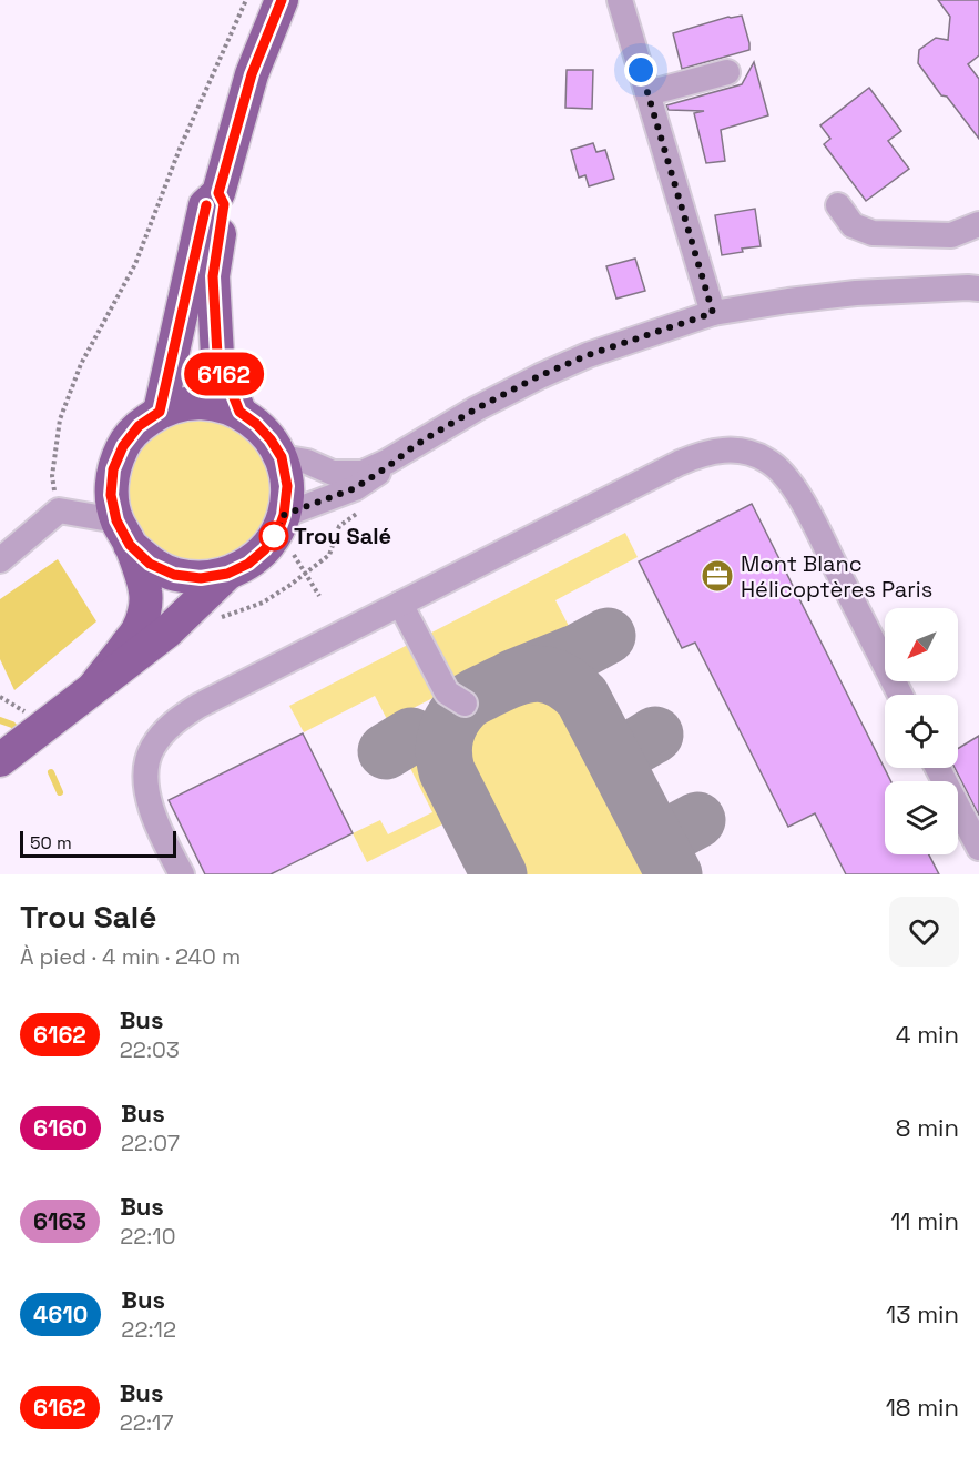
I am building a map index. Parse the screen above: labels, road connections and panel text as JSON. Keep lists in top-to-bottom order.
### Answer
{
  "places": {
    "other": ["Trou Salé"],
    "office": ["Mont Blanc Hélicoptères Paris"]
  },
  "lines": ["bus line 6162"],
  "scale_bar": "50 m",
  "north": "bottom left",
  "page": {
    "on_map": "6162",
    "scale": "50 m",
    "heading": ["Trou Salé", "À pied · 4 min · 240 m"],
    "list": [
      {
        "mark": "6162",
        "name": "Bus",
        "note": "22:03",
        "value": "4 min"
      },
      {
        "mark": "6160",
        "name": "Bus",
        "note": "22:07",
        "value": "8 min"
      },
      {
        "mark": "6163",
        "name": "Bus",
        "note": "22:10",
        "value": "11 min"
      },
      {
        "mark": "4610",
        "name": "Bus",
        "note": "22:12",
        "value": "13 min"
      },
      {
        "mark": "6162",
        "name": "Bus",
        "note": "22:17",
        "value": "18 min"
      }
    ]
  }
}
